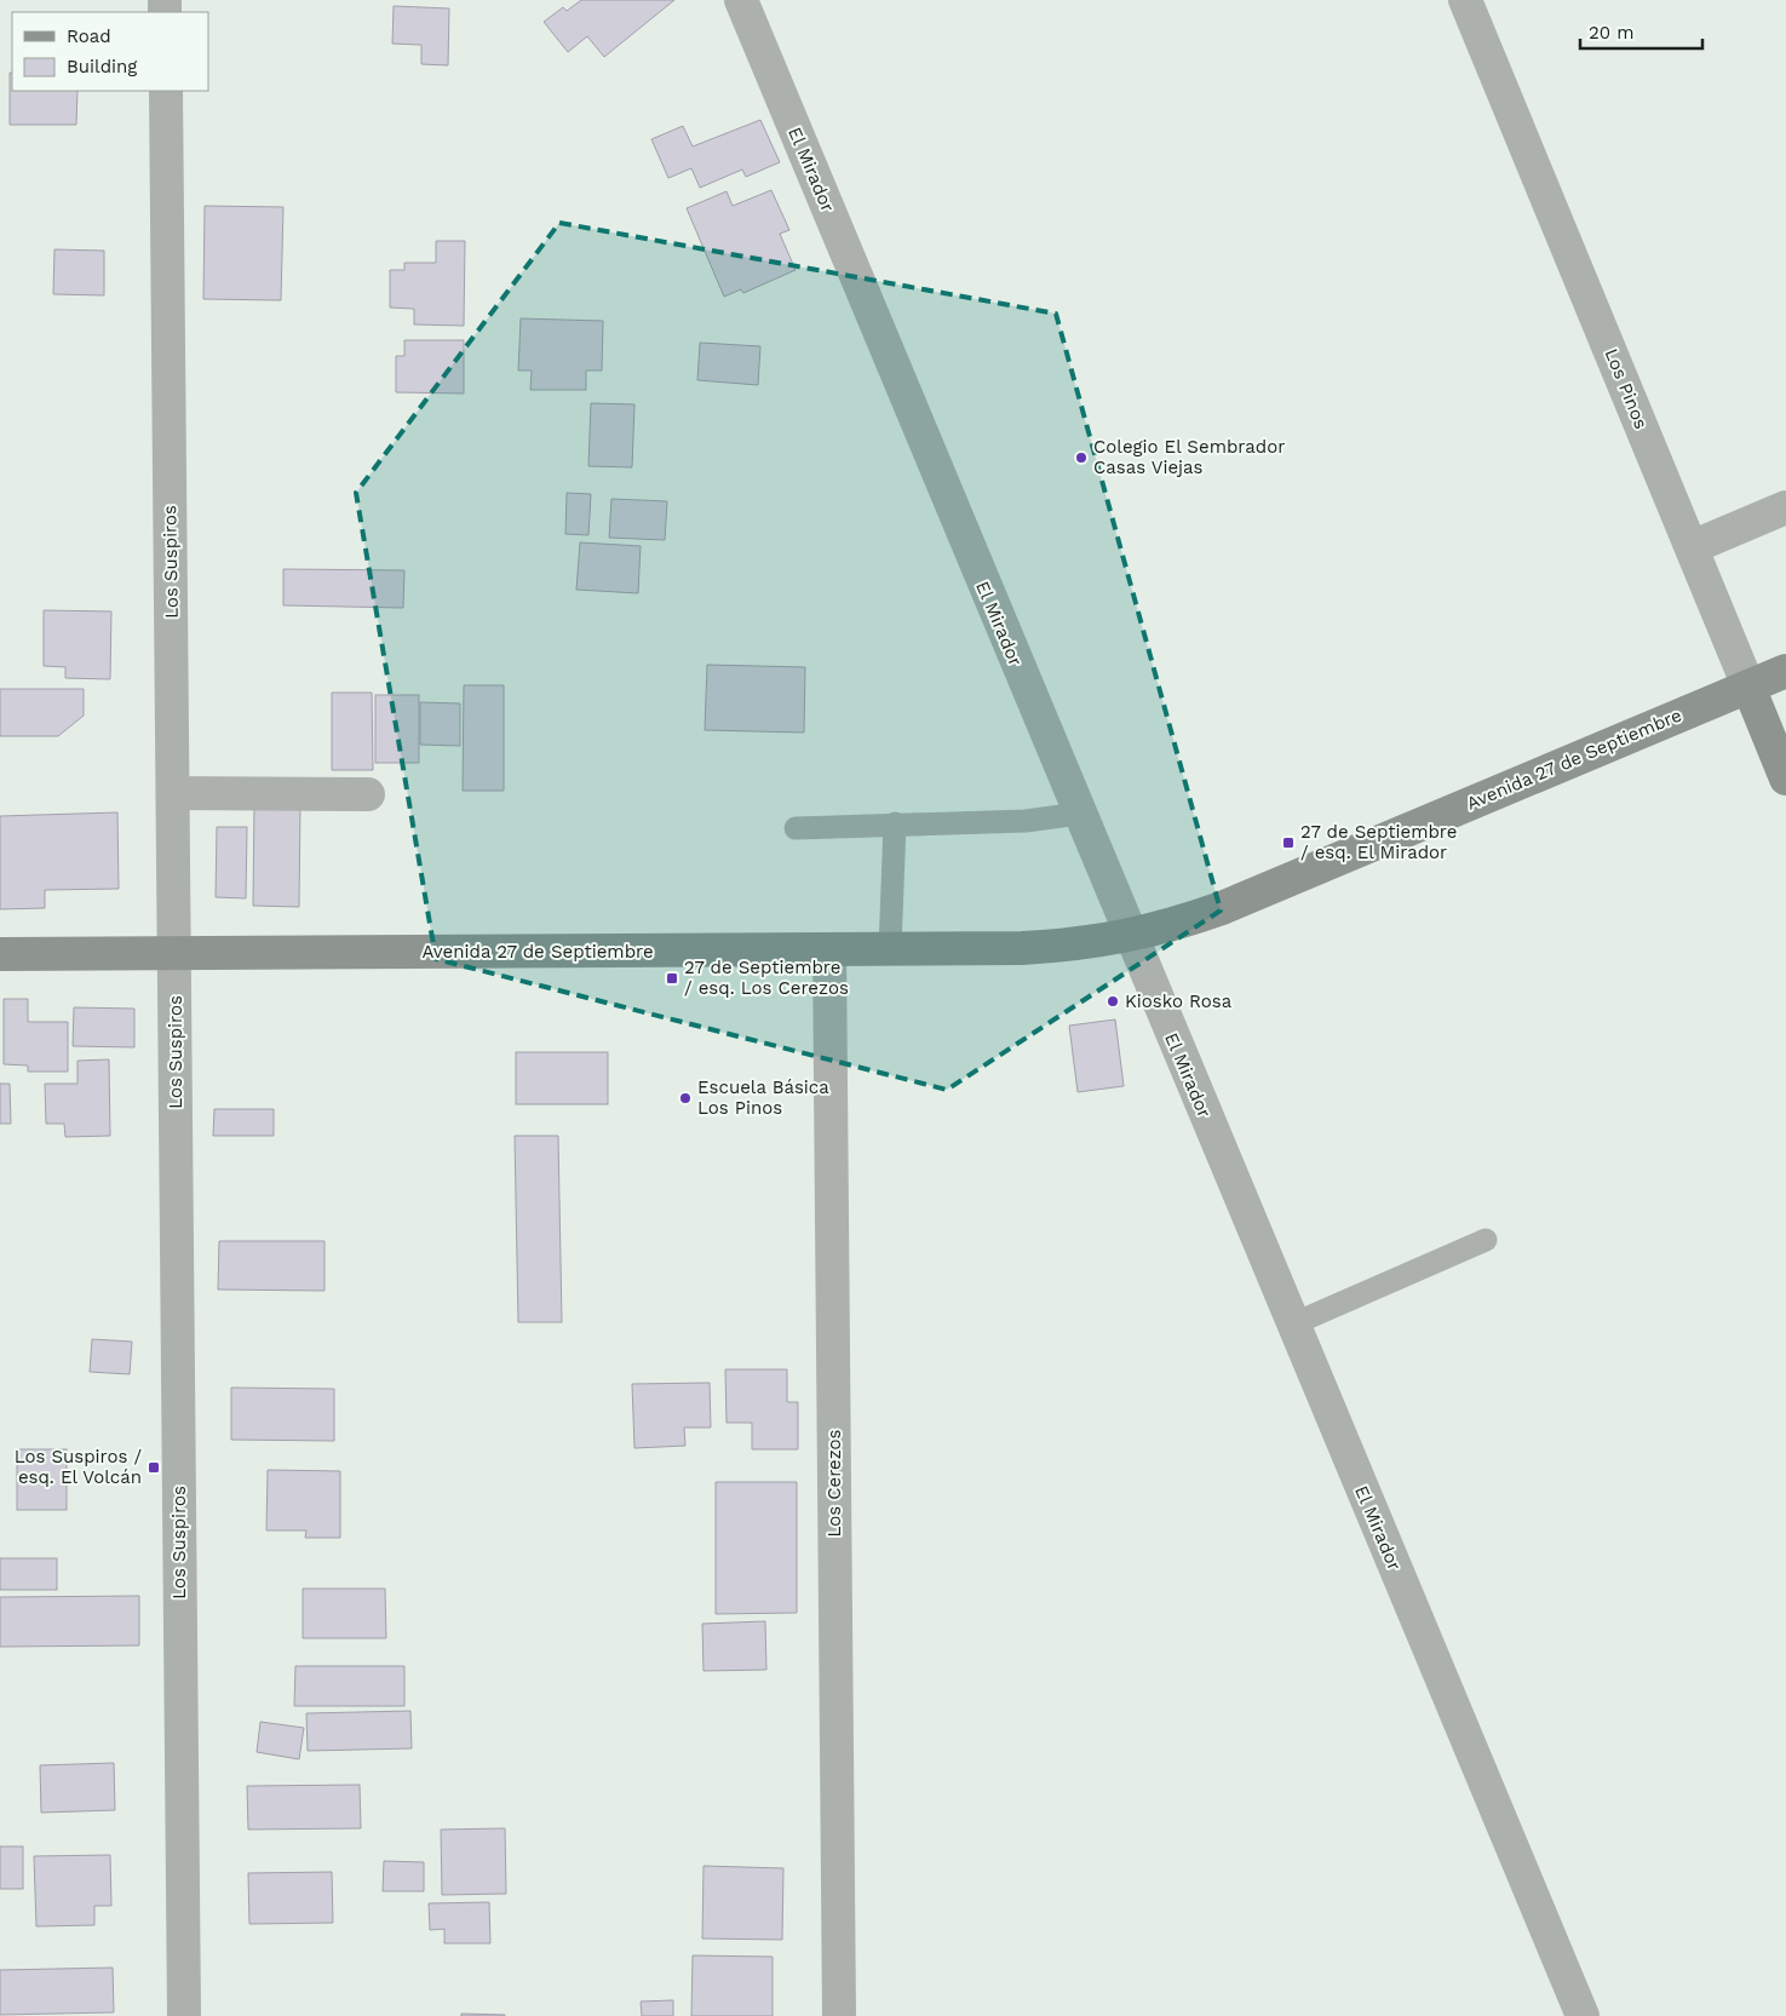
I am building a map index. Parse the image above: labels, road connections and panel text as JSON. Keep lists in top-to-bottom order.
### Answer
{
  "streets": {
    "street": [
      "El Mirador",
      "Los Pinos",
      "Los Suspiros",
      "Avenida 27 de Septiembre",
      "Los Cerezos"
    ]
  },
  "crossings": [
    ["El Mirador", "Avenida 27 de Septiembre"],
    ["Los Pinos", "Avenida 27 de Septiembre"],
    ["Los Suspiros", "Avenida 27 de Septiembre"],
    ["Avenida 27 de Septiembre", "Los Cerezos"]
  ],
  "places": {
    "other": ["Colegio El Sembrador Casas Viejas", "Kiosko Rosa", "Escuela Básica Los Pinos"],
    "transit": ["27 de Septiembre / esq. El Mirador", "27 de Septiembre / esq. Los Cerezos", "Los Suspiros / esq. El Volcán"]
  },
  "legend": ["Road", "Building"],
  "scale_bar": "20 m"
}
